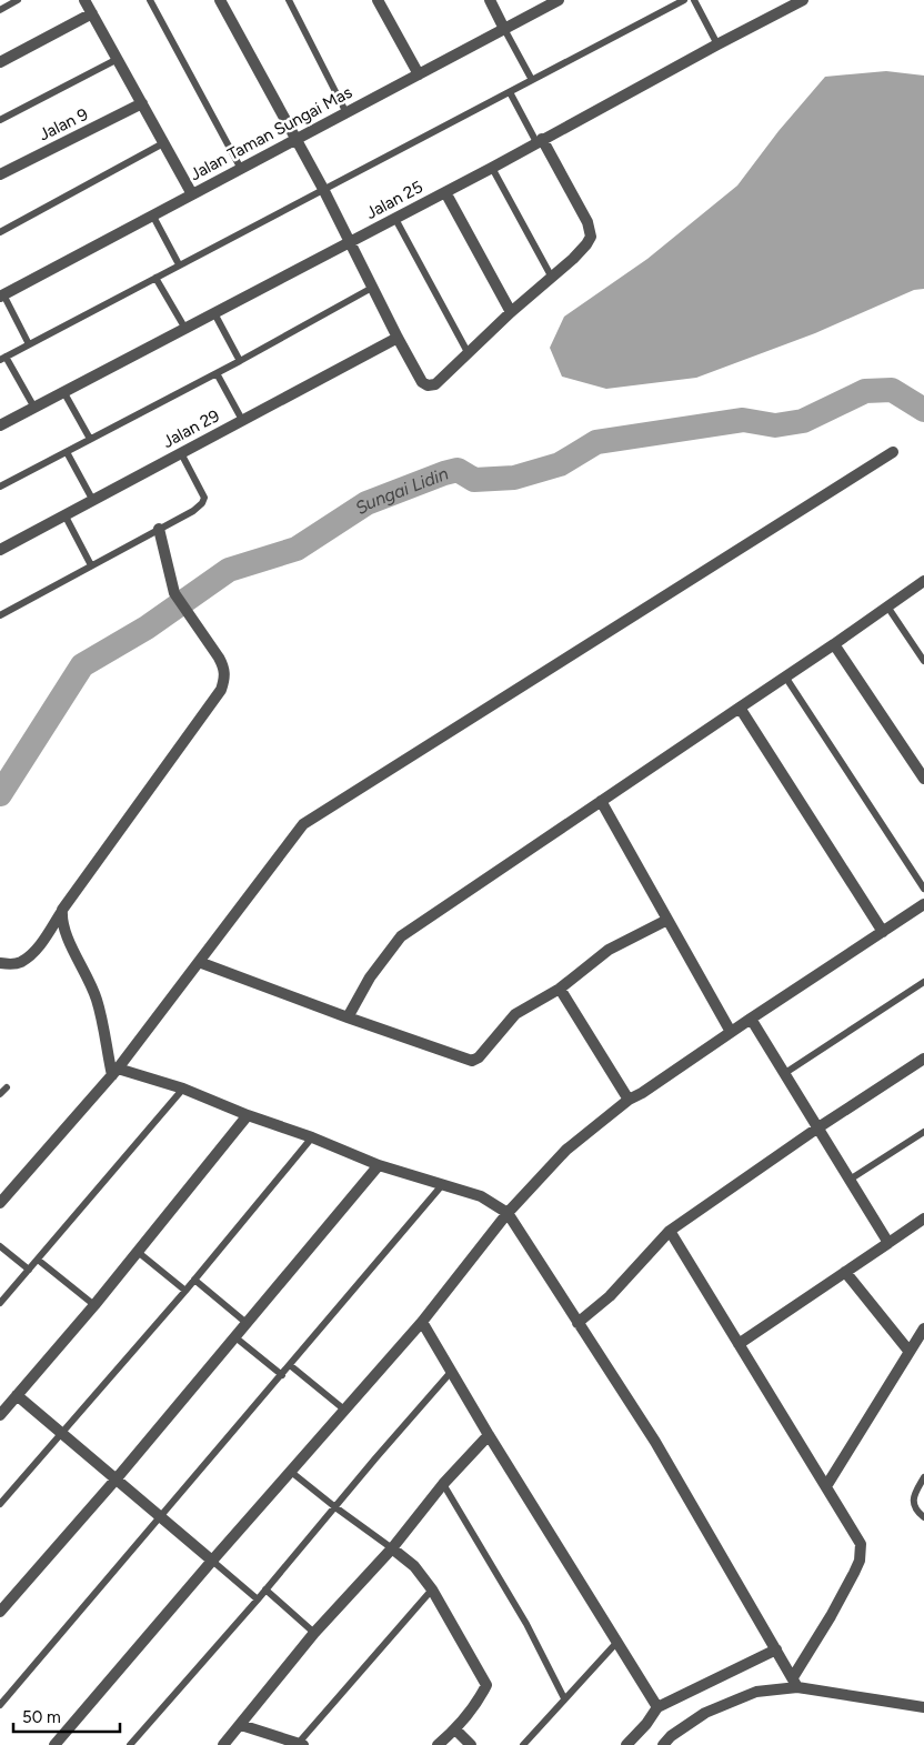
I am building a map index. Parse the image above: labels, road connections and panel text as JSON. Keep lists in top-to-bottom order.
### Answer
{
  "streets": {
    "street": [
      "Jalan 9",
      "Jalan Taman Sungai Mas",
      "Jalan 25",
      "Jalan 29"
    ]
  },
  "water": ["Sungai Lidin"],
  "scale_bar": "50 m"
}
